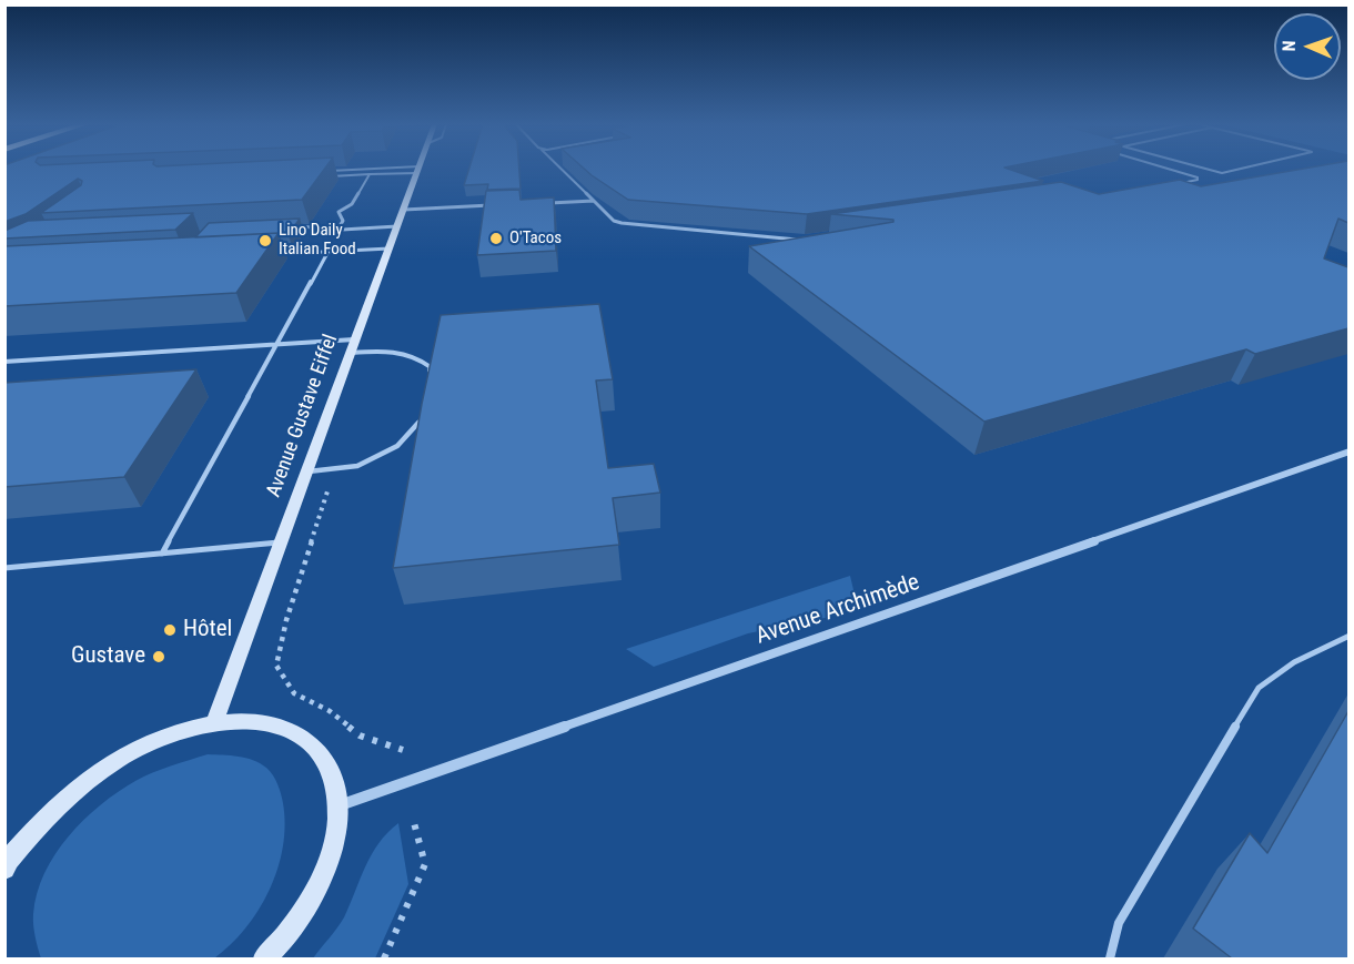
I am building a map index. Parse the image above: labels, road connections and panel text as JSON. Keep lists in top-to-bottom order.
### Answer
{
  "streets": {
    "street": ["Avenue Gustave Eiffel", "Avenue Archimède"]
  },
  "places": [
    "O'Tacos",
    "Lino Daily Italian Food",
    "Hôtel",
    "Gustave"
  ],
  "north": "left"
}
